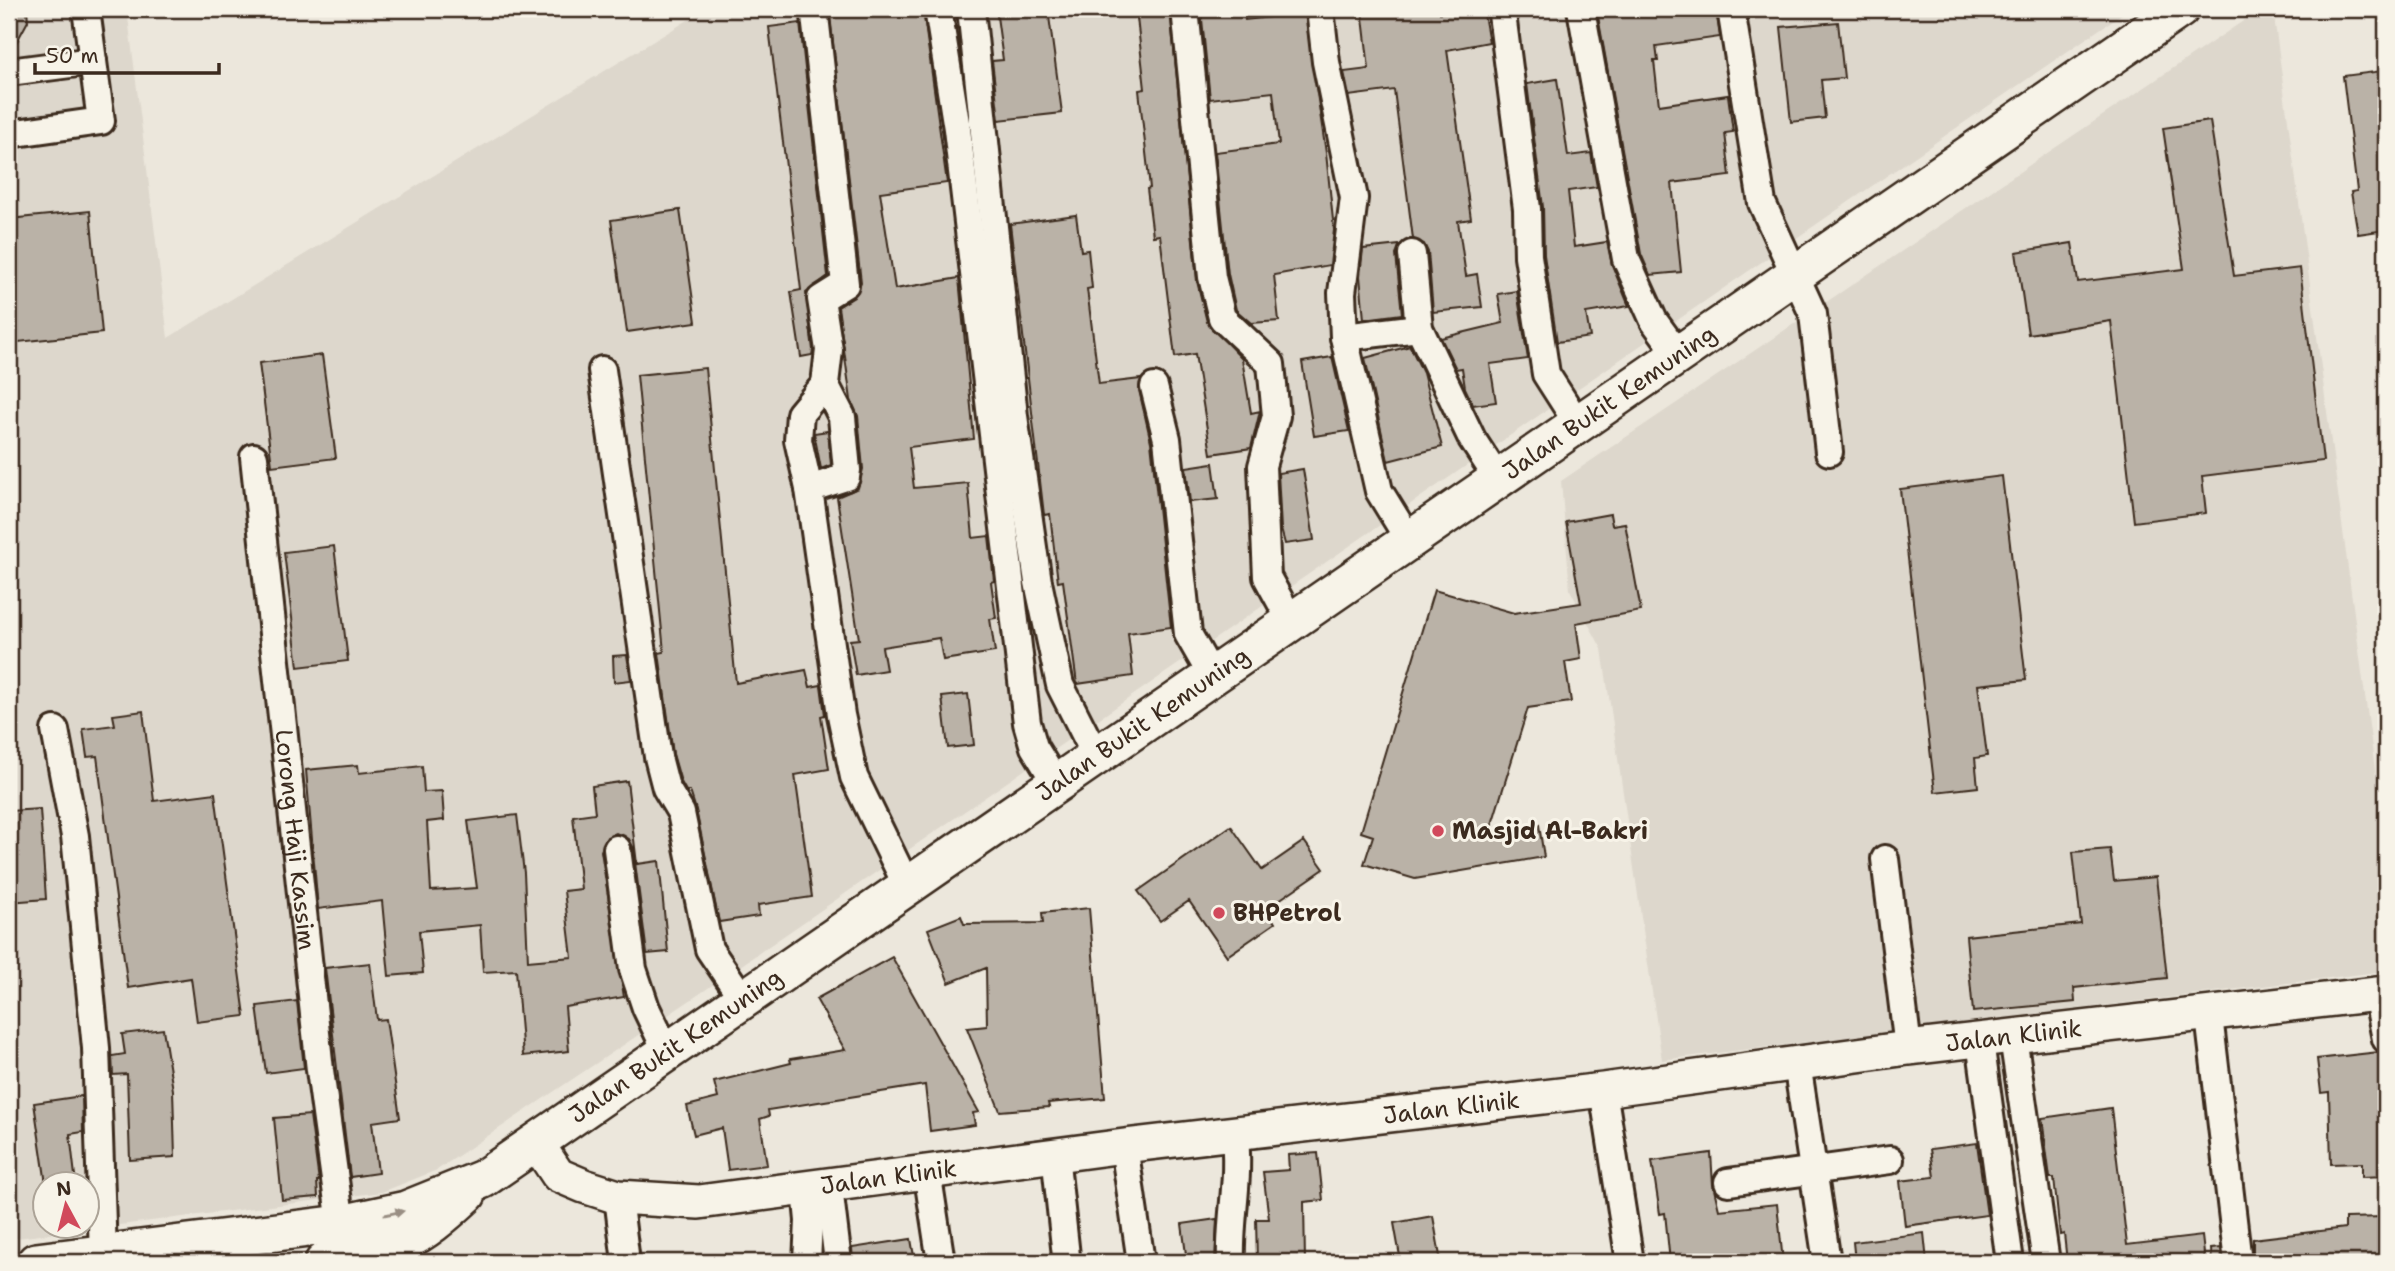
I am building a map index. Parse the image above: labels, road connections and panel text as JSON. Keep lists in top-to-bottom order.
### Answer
{
  "streets": {
    "main road": ["Jalan Bukit Kemuning"],
    "street": ["Lorong Haji Kassim", "Jalan Klinik"]
  },
  "crossings": [
    ["Jalan Bukit Kemuning", "Lorong Haji Kassim"],
    ["Jalan Bukit Kemuning", "Jalan Klinik"]
  ],
  "places": ["Masjid Al-Bakri", "BHPetrol"],
  "scale_bar": "50 m",
  "north": "top"
}
